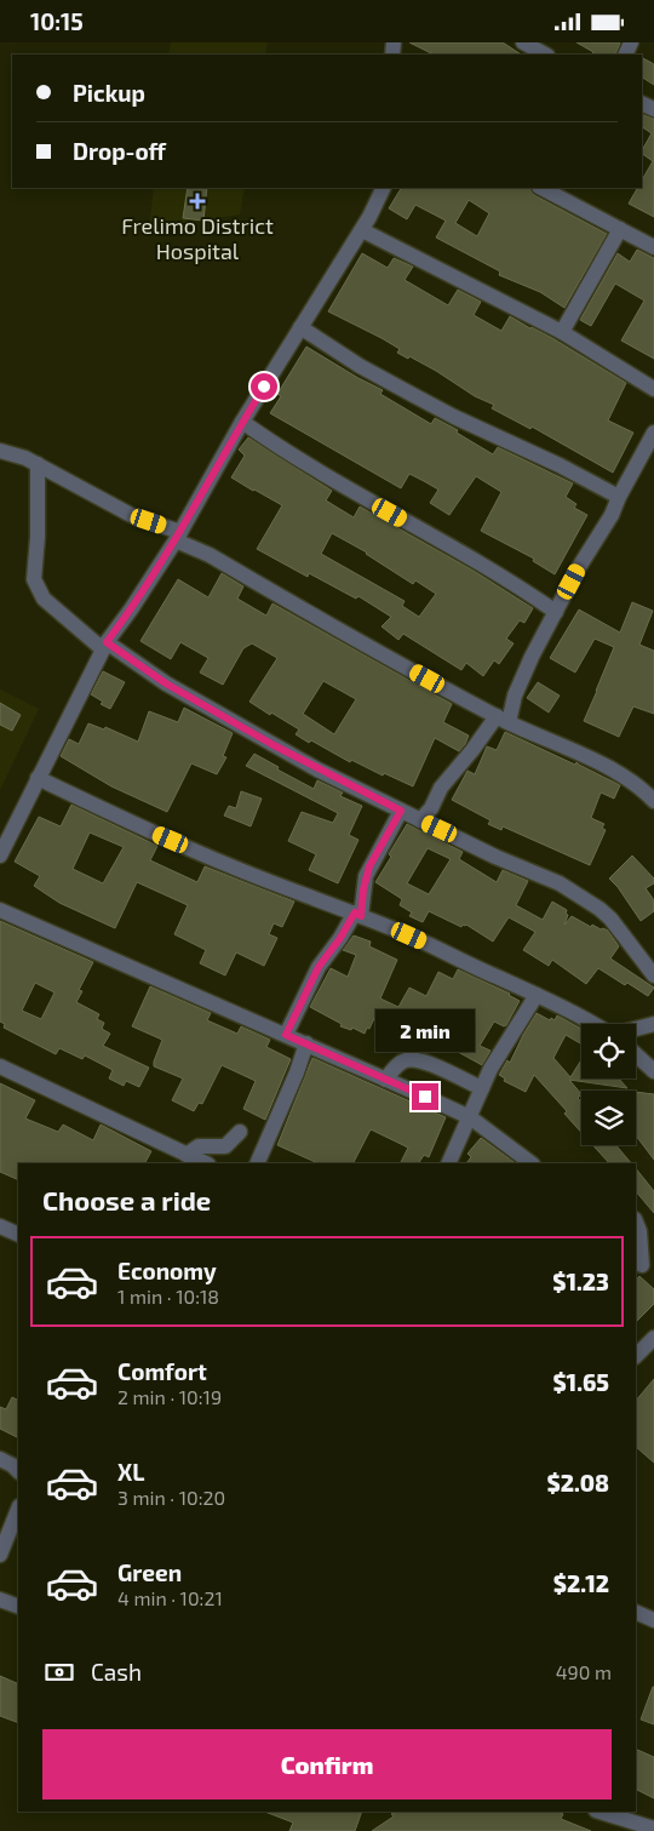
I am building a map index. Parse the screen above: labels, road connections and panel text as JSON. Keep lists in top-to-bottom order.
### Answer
{
  "places": {
    "health": ["Frelimo District Hospital"]
  },
  "page": {
    "status": "10:15",
    "banner": ["Pickup", "Drop-off"],
    "bubble": "2 min",
    "heading": "Choose a ride",
    "list": [
      {
        "name": "Economy",
        "note": "1 min · 10:18",
        "value": "$1.23"
      },
      {
        "name": "Comfort",
        "note": "2 min · 10:19",
        "value": "$1.65"
      },
      {
        "name": "XL",
        "note": "3 min · 10:20",
        "value": "$2.08"
      },
      {
        "name": "Green",
        "note": "4 min · 10:21",
        "value": "$2.12"
      }
    ],
    "pay": ["Cash", "490 m"],
    "buttons": "Confirm"
  }
}
